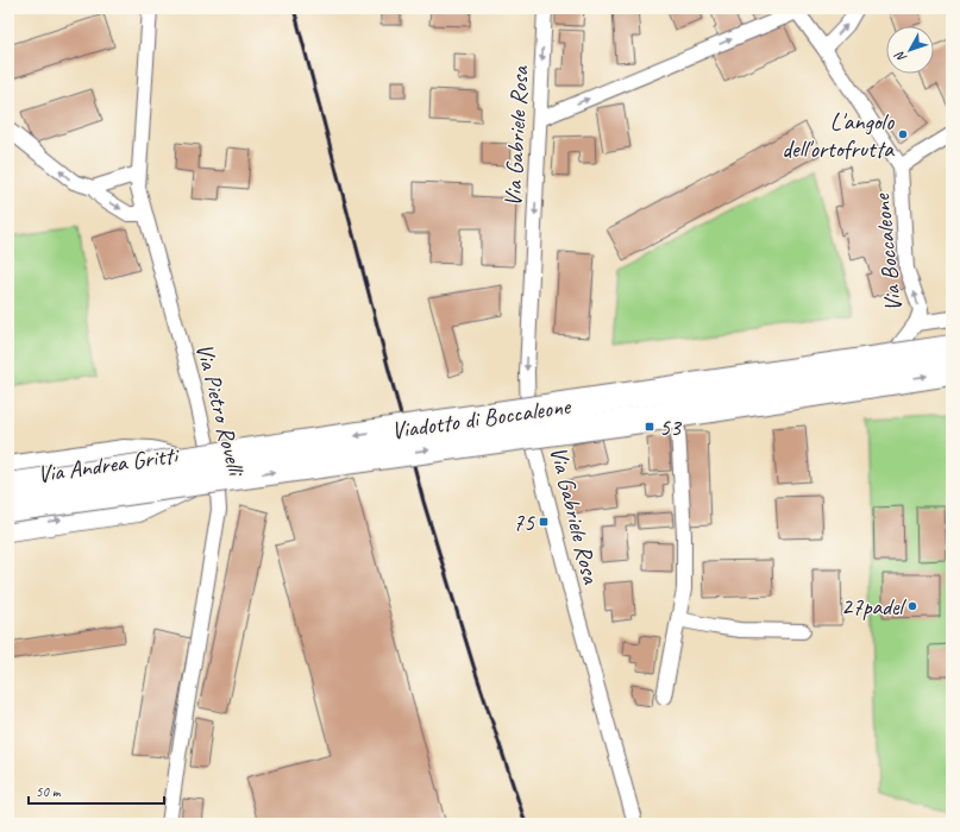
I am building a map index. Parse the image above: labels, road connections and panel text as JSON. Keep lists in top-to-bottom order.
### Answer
{
  "streets": {
    "highway": ["Viadotto di Boccaleone"],
    "street": [
      "Via Gabriele Rosa",
      "Via Boccaleone",
      "Via Pietro Rovelli",
      "Via Andrea Gritti"
    ]
  },
  "crossings": [
    ["Via Gabriele Rosa", "Via Boccaleone"],
    ["Via Pietro Rovelli", "Viadotto di Boccaleone"],
    ["Via Pietro Rovelli", "Via Andrea Gritti"],
    ["Viadotto di Boccaleone", "Via Andrea Gritti"]
  ],
  "one_way": ["Via Gabriele Rosa"],
  "places": {
    "other": ["L'angolo dell'ortofrutta", "27padel"],
    "transit": ["53", "75"]
  },
  "scale_bar": "50 m",
  "north": "bottom left"
}
